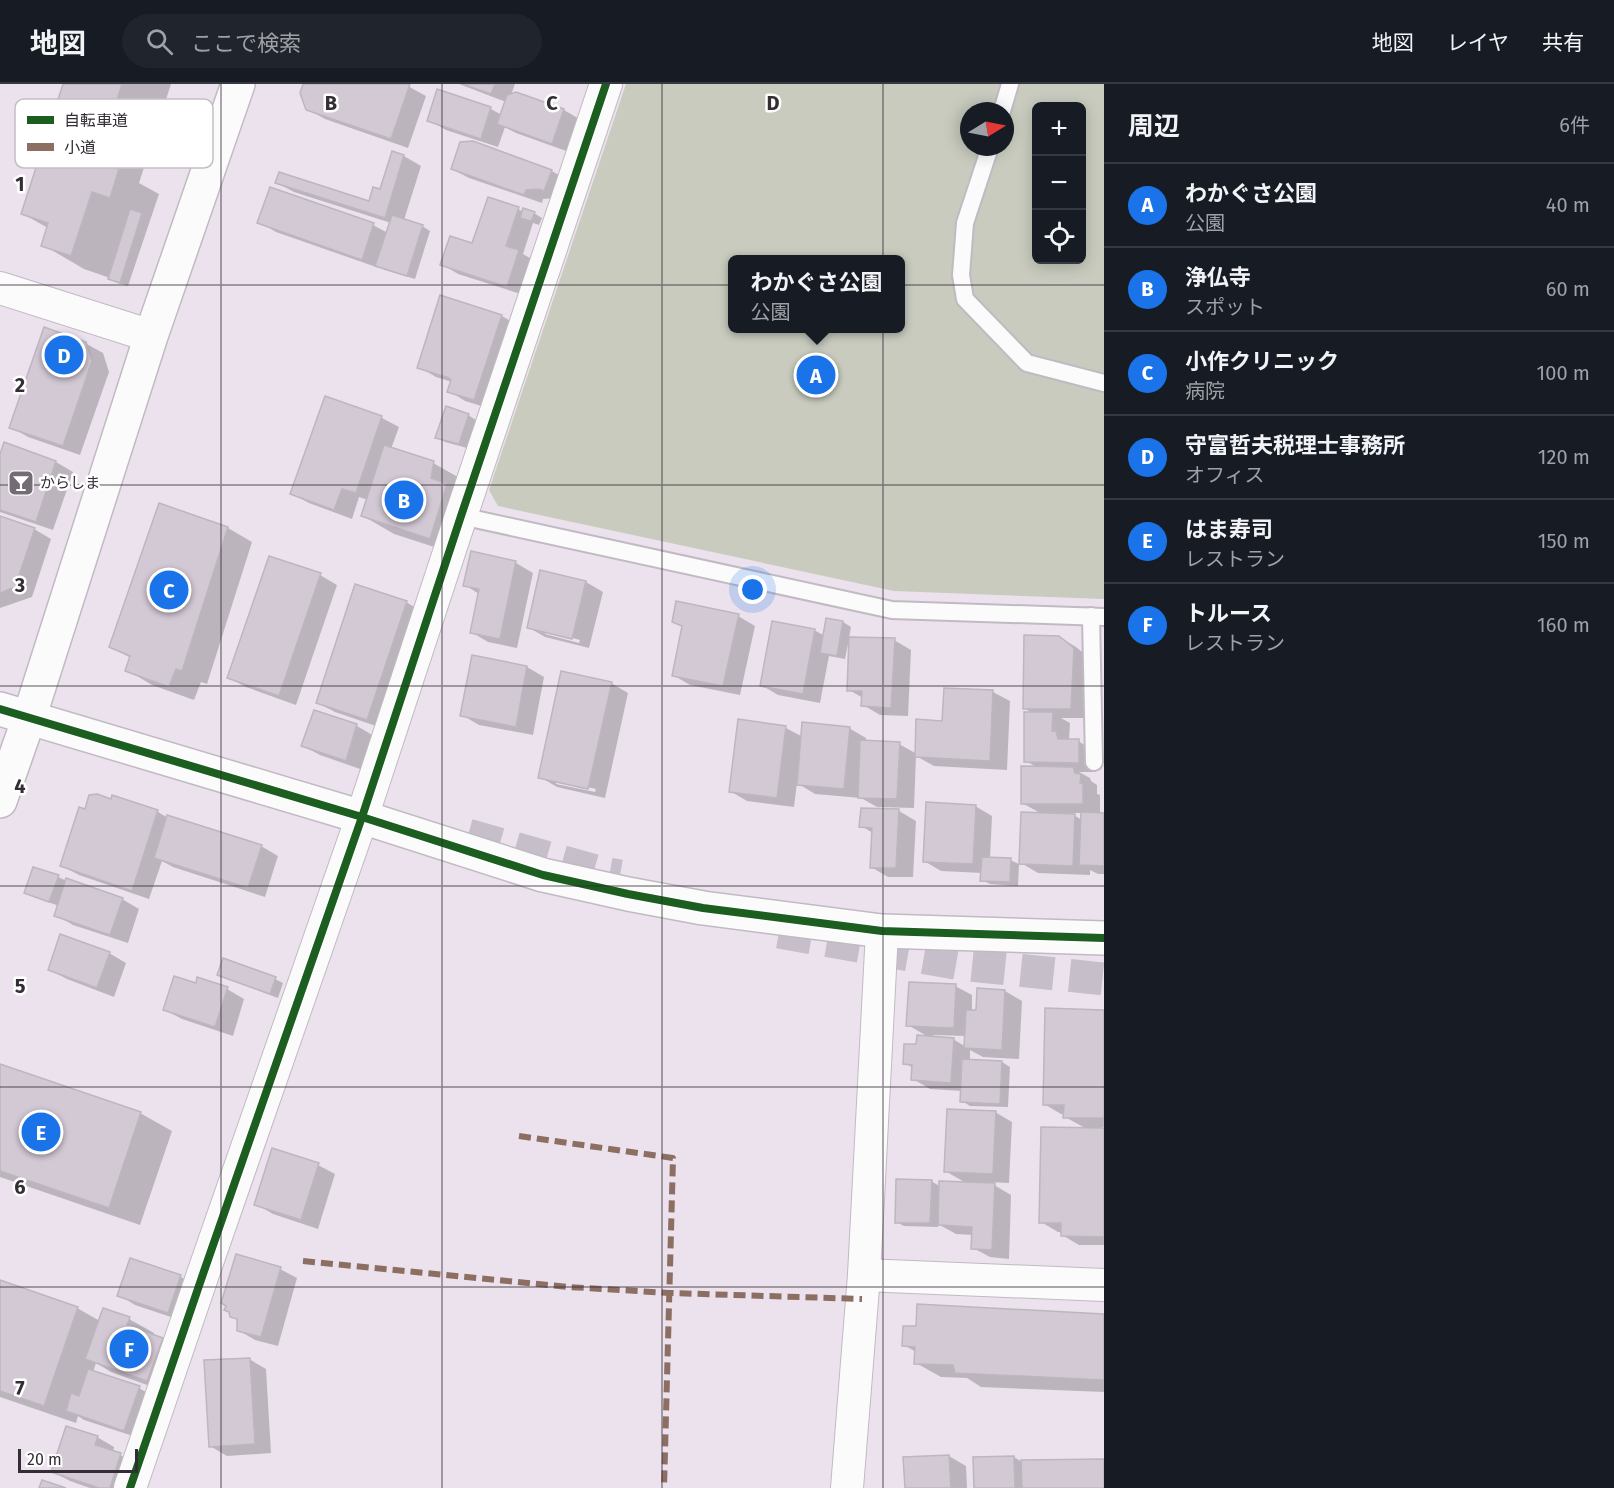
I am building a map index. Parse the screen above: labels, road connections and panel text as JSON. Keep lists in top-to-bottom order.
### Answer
{
  "places": {
    "bar": ["からしま"]
  },
  "legend": ["自転車道", "小道"],
  "scale_bar": "20 m",
  "north": "right",
  "page": {
    "header": "地図",
    "search": "ここで検索",
    "nav": ["地図", "レイヤ", "共有"],
    "heading": ["周辺", "6件"],
    "map_buttons": ["+", "−"],
    "list": [
      {
        "mark": "A",
        "name": "わかぐさ公園",
        "note": "公園",
        "value": "40 m"
      },
      {
        "mark": "B",
        "name": "浄仏寺",
        "note": "スポット",
        "value": "60 m"
      },
      {
        "mark": "C",
        "name": "小作クリニック",
        "note": "病院",
        "value": "100 m"
      },
      {
        "mark": "D",
        "name": "守富哲夫税理士事務所",
        "note": "オフィス",
        "value": "120 m"
      },
      {
        "mark": "E",
        "name": "はま寿司",
        "note": "レストラン",
        "value": "150 m"
      },
      {
        "mark": "F",
        "name": "トルース",
        "note": "レストラン",
        "value": "160 m"
      }
    ],
    "popup": ["わかぐさ公園", "公園"],
    "pins": [
      "D",
      "A",
      "B",
      "C",
      "E",
      "F"
    ],
    "scale": "20 m"
  },
  "grid": {
    "columns": ["B", "C", "D"],
    "rows": [
      "1",
      "2",
      "3",
      "4",
      "5",
      "6",
      "7"
    ]
  }
}
